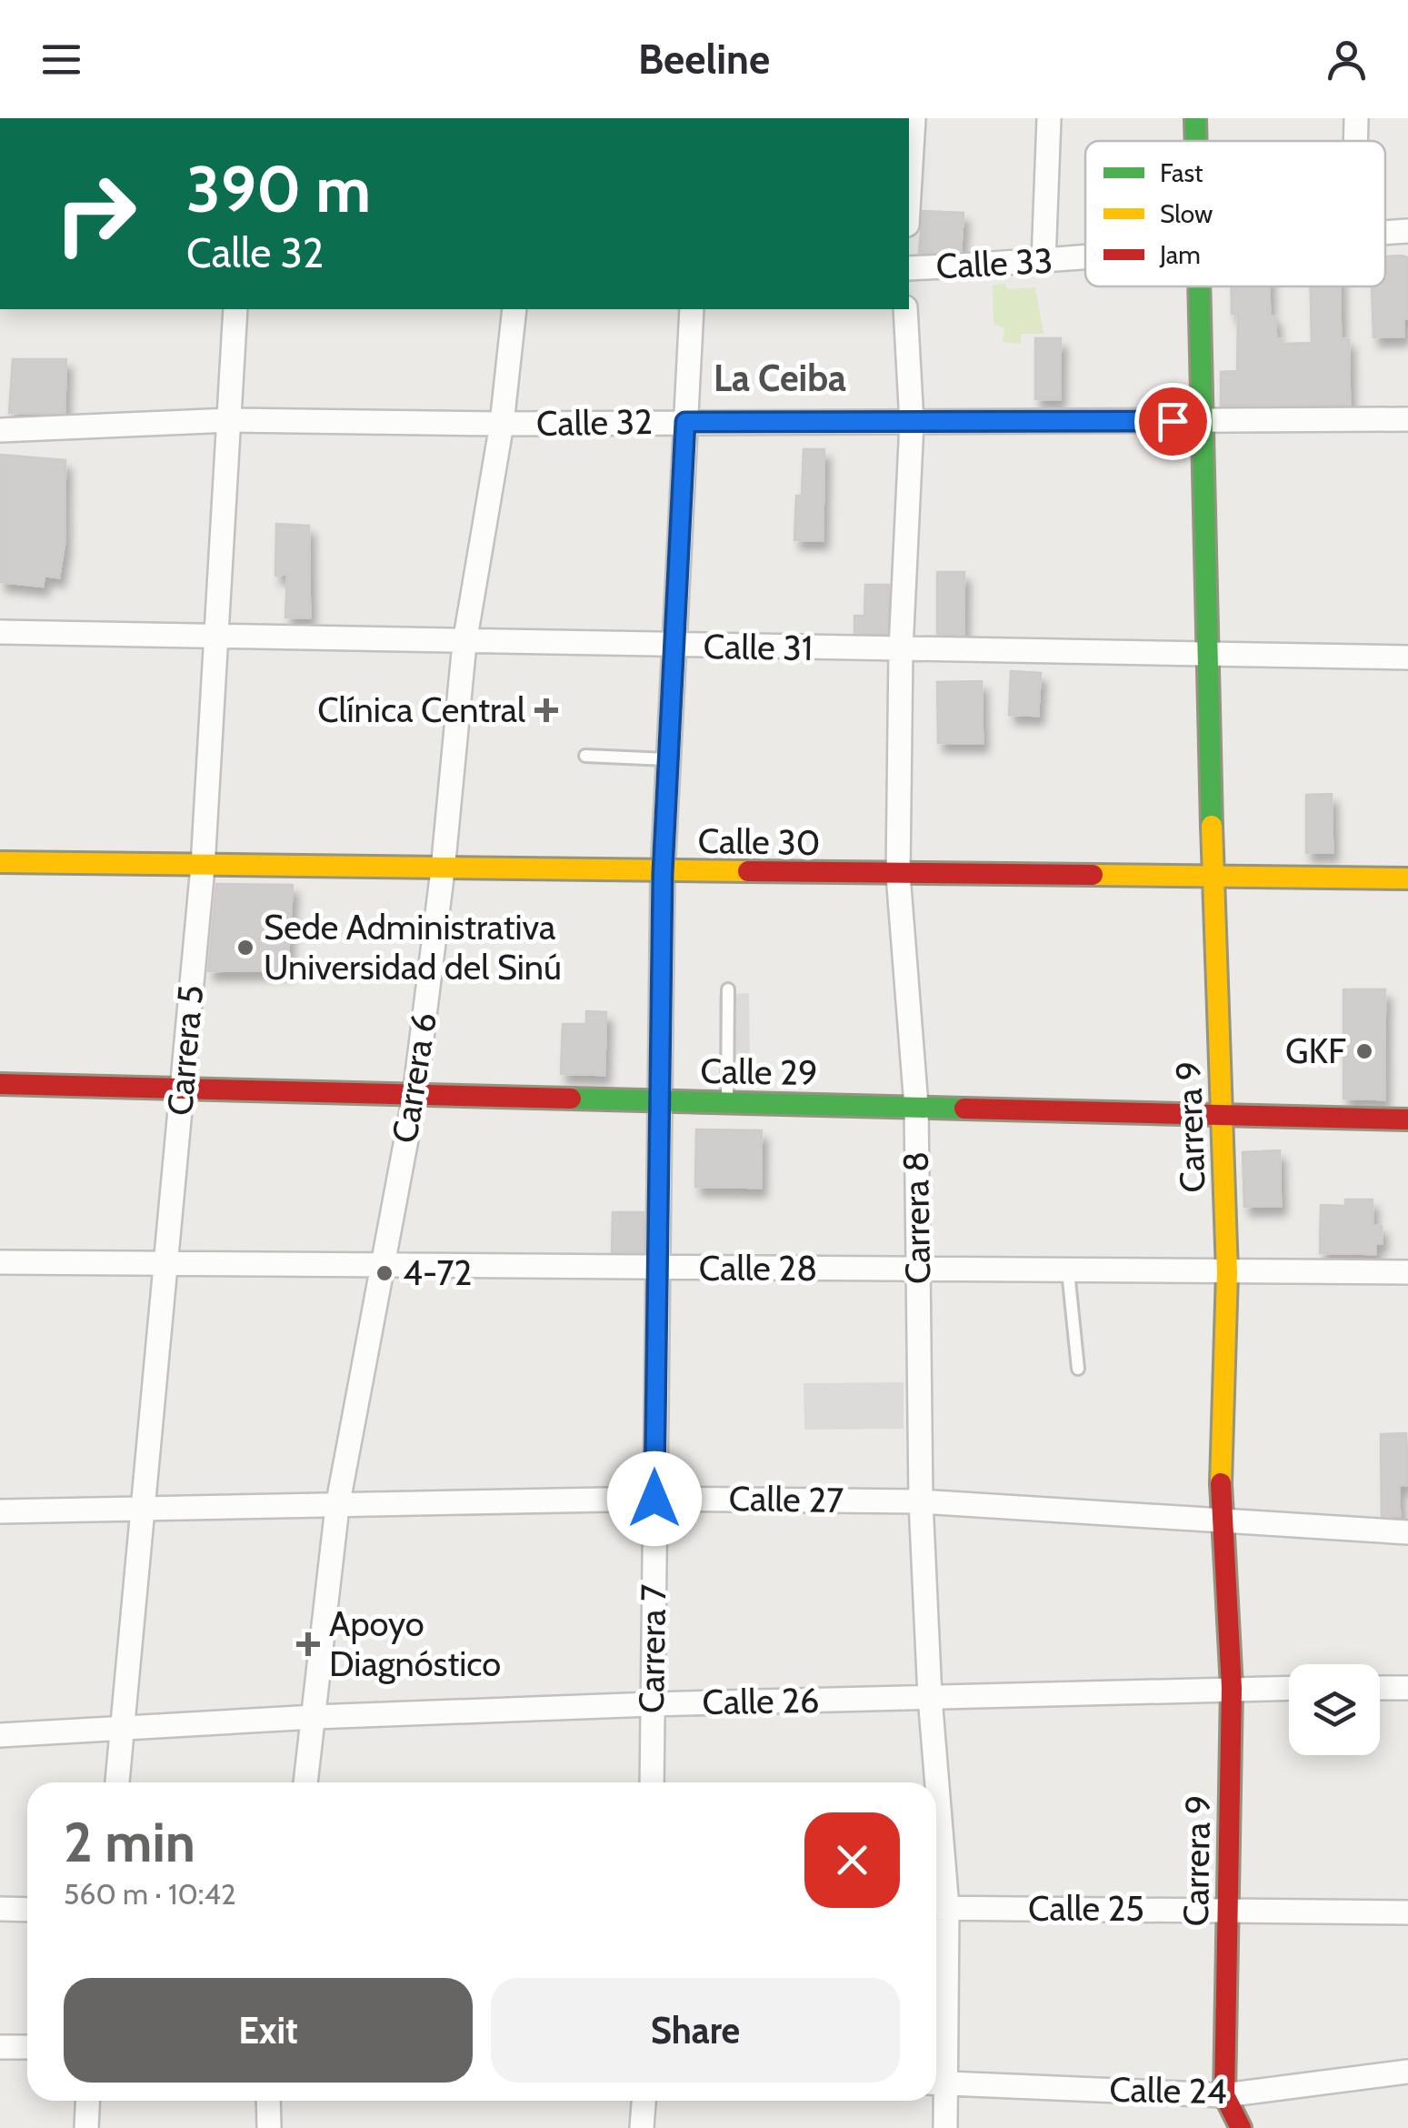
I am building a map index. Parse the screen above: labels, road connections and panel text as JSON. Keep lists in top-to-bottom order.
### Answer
{
  "streets": {
    "street": [
      "Calle 33",
      "Calle 32",
      "Calle 31",
      "Calle 30",
      "Carrera 5",
      "Calle 29",
      "Carrera 6",
      "Carrera 9",
      "Carrera 8",
      "Calle 28",
      "Calle 27",
      "Carrera 7",
      "Calle 26",
      "Calle 25",
      "Calle 24"
    ]
  },
  "crossings": [
    ["Calle 32", "Carrera 5"],
    ["Calle 32", "Carrera 6"],
    ["Calle 32", "Carrera 9"],
    ["Calle 32", "Carrera 8"],
    ["Calle 32", "Carrera 7"],
    ["Calle 31", "Carrera 5"],
    ["Calle 31", "Carrera 6"],
    ["Calle 31", "Carrera 9"],
    ["Calle 31", "Carrera 8"],
    ["Calle 31", "Carrera 7"],
    ["Calle 30", "Carrera 5"],
    ["Calle 30", "Carrera 6"],
    ["Calle 30", "Carrera 9"],
    ["Calle 30", "Carrera 8"],
    ["Calle 30", "Carrera 7"],
    ["Carrera 5", "Calle 29"],
    ["Carrera 5", "Calle 28"],
    ["Carrera 5", "Calle 27"],
    ["Carrera 5", "Calle 26"],
    ["Calle 29", "Carrera 6"],
    ["Calle 29", "Carrera 9"],
    ["Calle 29", "Carrera 8"],
    ["Calle 29", "Carrera 7"],
    ["Carrera 6", "Calle 28"],
    ["Carrera 6", "Calle 27"],
    ["Carrera 6", "Calle 26"],
    ["Carrera 9", "Calle 28"],
    ["Carrera 9", "Calle 27"],
    ["Carrera 9", "Calle 26"],
    ["Carrera 9", "Calle 25"],
    ["Carrera 9", "Calle 24"],
    ["Carrera 8", "Calle 28"],
    ["Carrera 8", "Calle 27"],
    ["Carrera 8", "Calle 26"],
    ["Carrera 8", "Calle 25"],
    ["Calle 28", "Carrera 7"],
    ["Calle 27", "Carrera 7"],
    ["Carrera 7", "Calle 26"]
  ],
  "districts": ["La Ceiba"],
  "places": {
    "health": ["Clínica Central", "Apoyo Diagnóstico"],
    "other": ["Sede Administrativa Universidad del Sinú", "GKF", "4-72"]
  },
  "legend": ["Fast", "Slow", "Jam"],
  "page": {
    "header": "Beeline",
    "turn": ["390 m", "Calle 32"],
    "heading": ["2 min", "560 m · 10:42"],
    "buttons": ["Exit", "Share"]
  }
}
